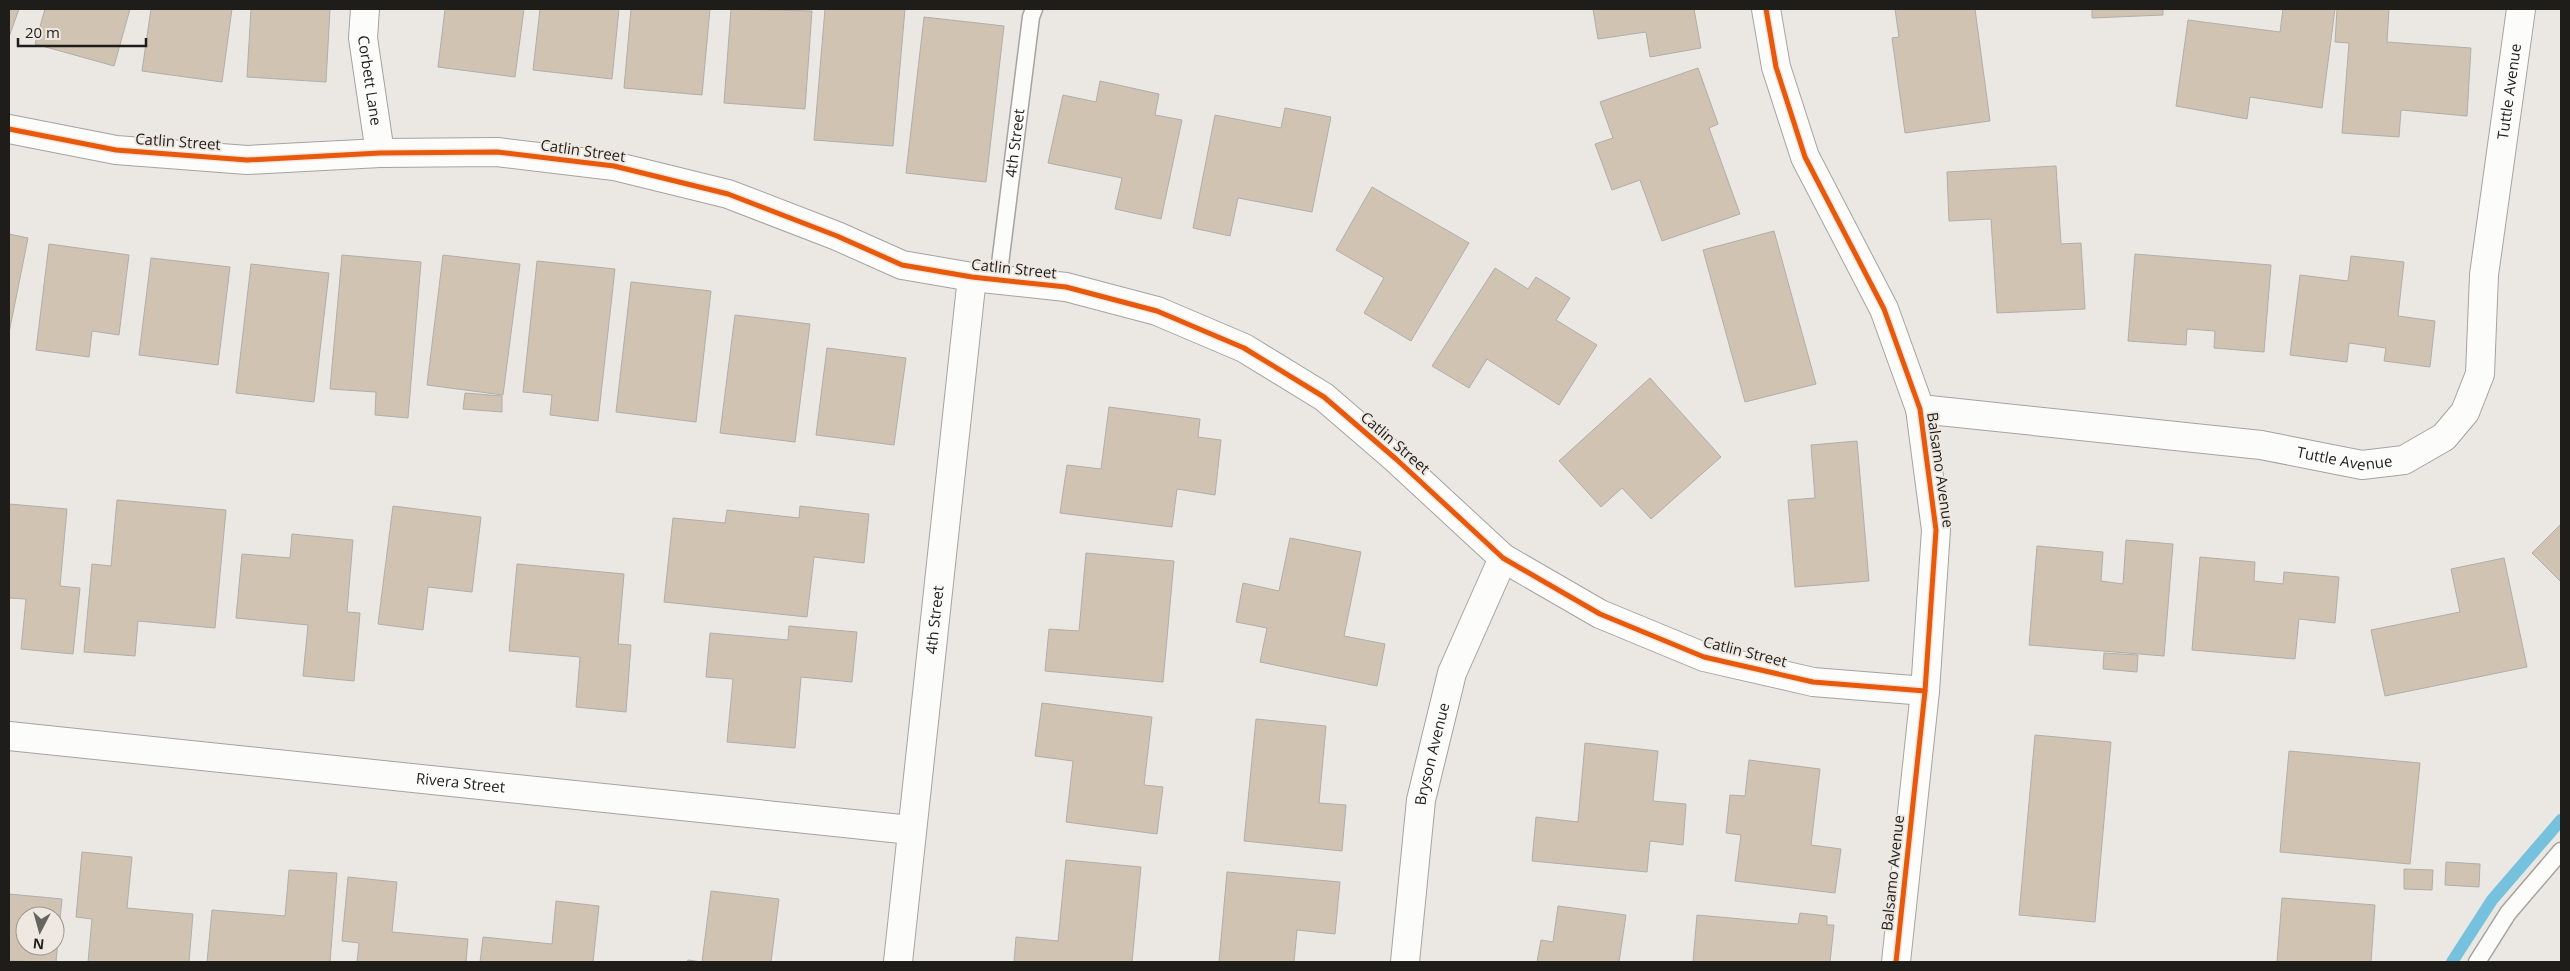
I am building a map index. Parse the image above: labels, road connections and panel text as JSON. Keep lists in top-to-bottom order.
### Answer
{
  "streets": {
    "street": [
      "Corbett Lane",
      "Tuttle Avenue",
      "Catlin Street",
      "4th Street",
      "Balsamo Avenue",
      "Bryson Avenue",
      "Rivera Street"
    ]
  },
  "crossings": [
    ["Corbett Lane", "Catlin Street"],
    ["Tuttle Avenue", "Balsamo Avenue"],
    ["Catlin Street", "4th Street"],
    ["Catlin Street", "Balsamo Avenue"],
    ["Catlin Street", "Bryson Avenue"],
    ["4th Street", "Rivera Street"]
  ],
  "scale_bar": "20 m",
  "north": "bottom"
}
